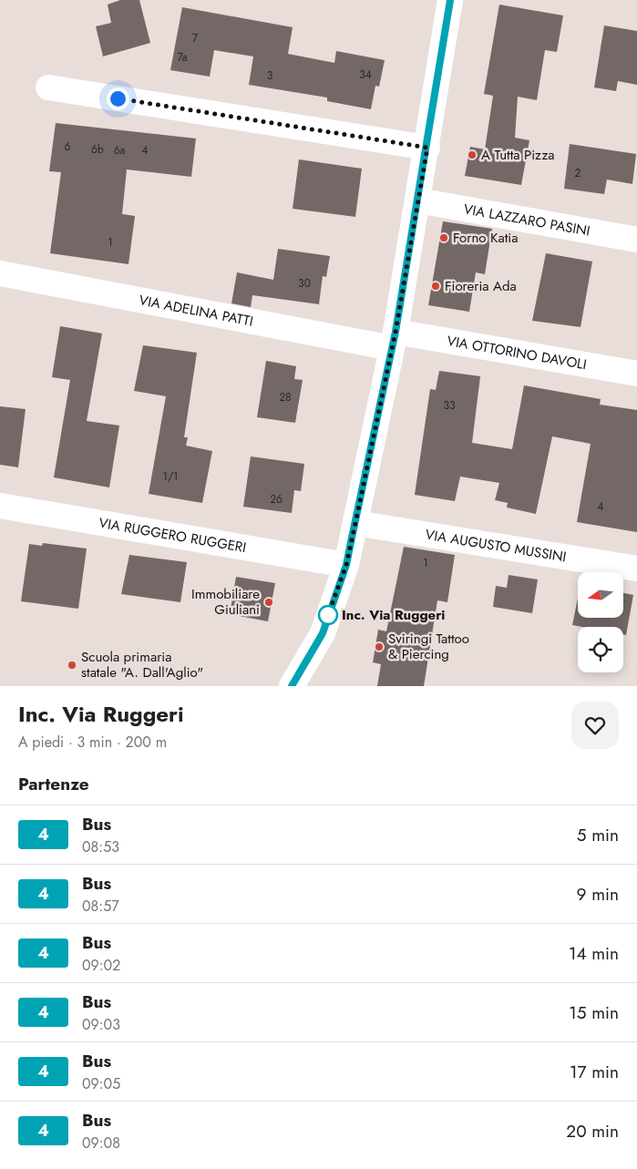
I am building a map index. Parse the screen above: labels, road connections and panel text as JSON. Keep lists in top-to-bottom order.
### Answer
{
  "streets": {
    "street": [
      "VIA LAZZARO PASINI",
      "VIA ADELINA PATTI",
      "VIA OTTORINO DAVOLI",
      "VIA RUGGERO RUGGERI",
      "VIA AUGUSTO MUSSINI"
    ]
  },
  "crossings": [
    ["VIA ADELINA PATTI", "VIA OTTORINO DAVOLI"]
  ],
  "places": [
    "A Tutta Pizza",
    "Forno Katia",
    "Fioreria Ada",
    "Immobiliare Giuliani",
    "Inc. Via Ruggeri",
    "Sviringi Tattoo & Piercing",
    "Scuola primaria statale \"A. Dall'Aglio\""
  ],
  "lines": ["bus line 4"],
  "house_numbers": [
    "7",
    "7a",
    "34",
    "3",
    "6",
    "6b",
    "6a",
    "4",
    "2",
    "1",
    "30",
    "28",
    "33",
    "1/1",
    "26",
    "4",
    "1"
  ],
  "north": "left",
  "page": {
    "heading": [
      ["Inc. Via Ruggeri", "A piedi · 3 min · 200 m"],
      "Partenze"
    ],
    "list": [
      {
        "mark": "4",
        "name": "Bus",
        "note": "08:53",
        "value": "5 min"
      },
      {
        "mark": "4",
        "name": "Bus",
        "note": "08:57",
        "value": "9 min"
      },
      {
        "mark": "4",
        "name": "Bus",
        "note": "09:02",
        "value": "14 min"
      },
      {
        "mark": "4",
        "name": "Bus",
        "note": "09:03",
        "value": "15 min"
      },
      {
        "mark": "4",
        "name": "Bus",
        "note": "09:05",
        "value": "17 min"
      },
      {
        "mark": "4",
        "name": "Bus",
        "note": "09:08",
        "value": "20 min"
      }
    ]
  }
}
